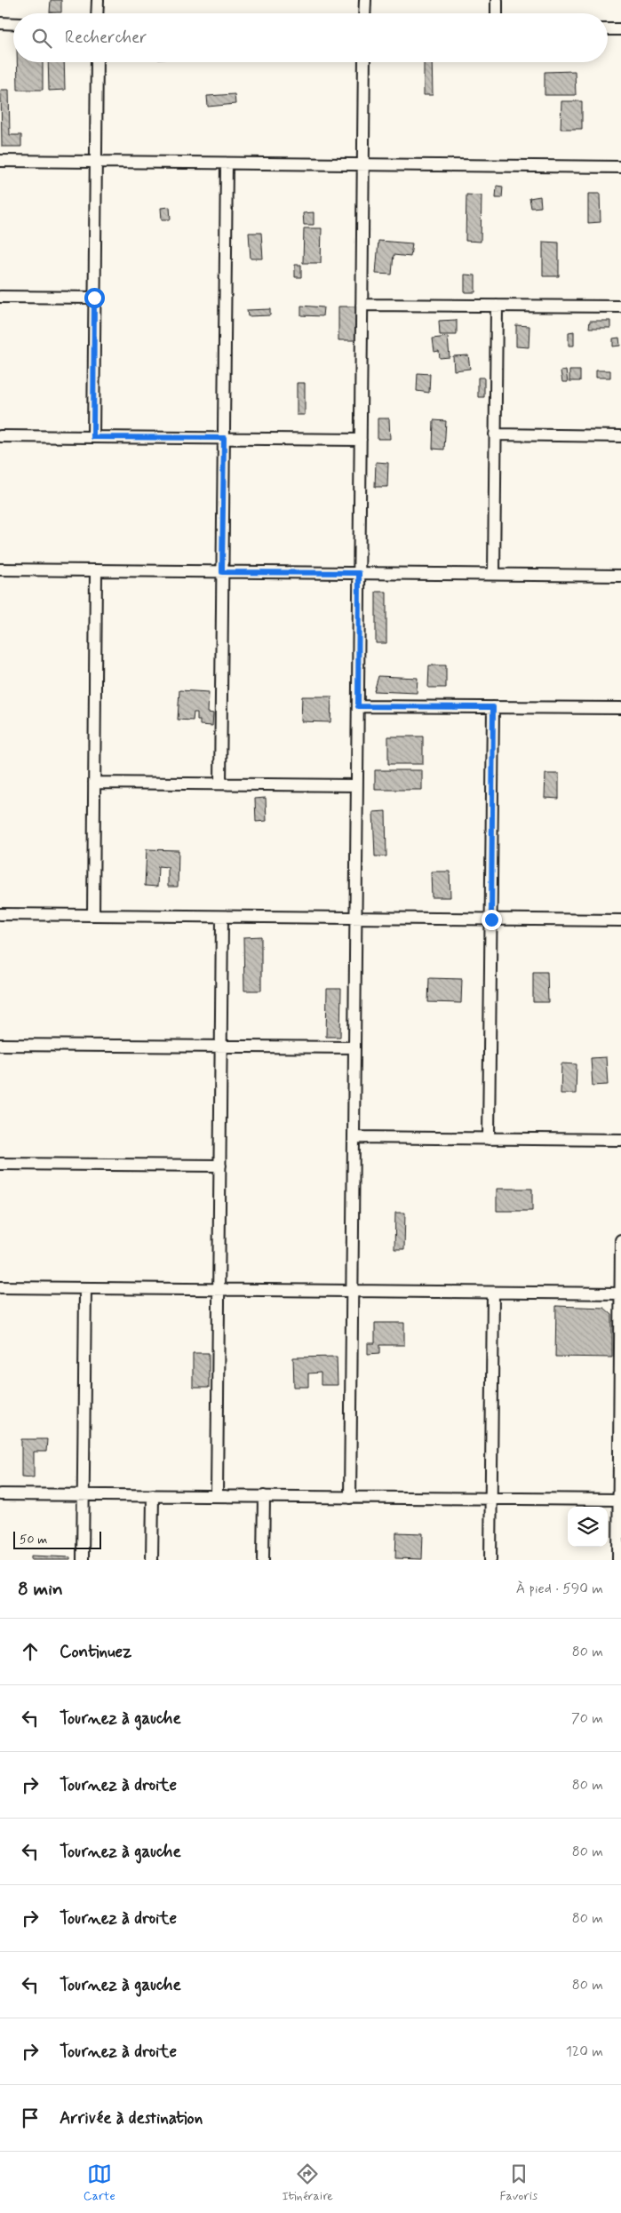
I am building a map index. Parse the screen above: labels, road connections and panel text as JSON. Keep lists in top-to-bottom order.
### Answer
{
  "scale_bar": "50 m",
  "page": {
    "search": "Rechercher",
    "scale": "50 m",
    "heading": ["8 min", "À pied · 590 m"],
    "list": [
      ["Continuez", "80 m"],
      ["Tournez à gauche", "70 m"],
      ["Tournez à droite", "80 m"],
      ["Tournez à gauche", "80 m"],
      ["Tournez à droite", "80 m"],
      ["Tournez à gauche", "80 m"],
      ["Tournez à droite", "120 m"],
      "Arrivée à destination"
    ],
    "nav": ["Carte", "Itinéraire", "Favoris"]
  }
}
